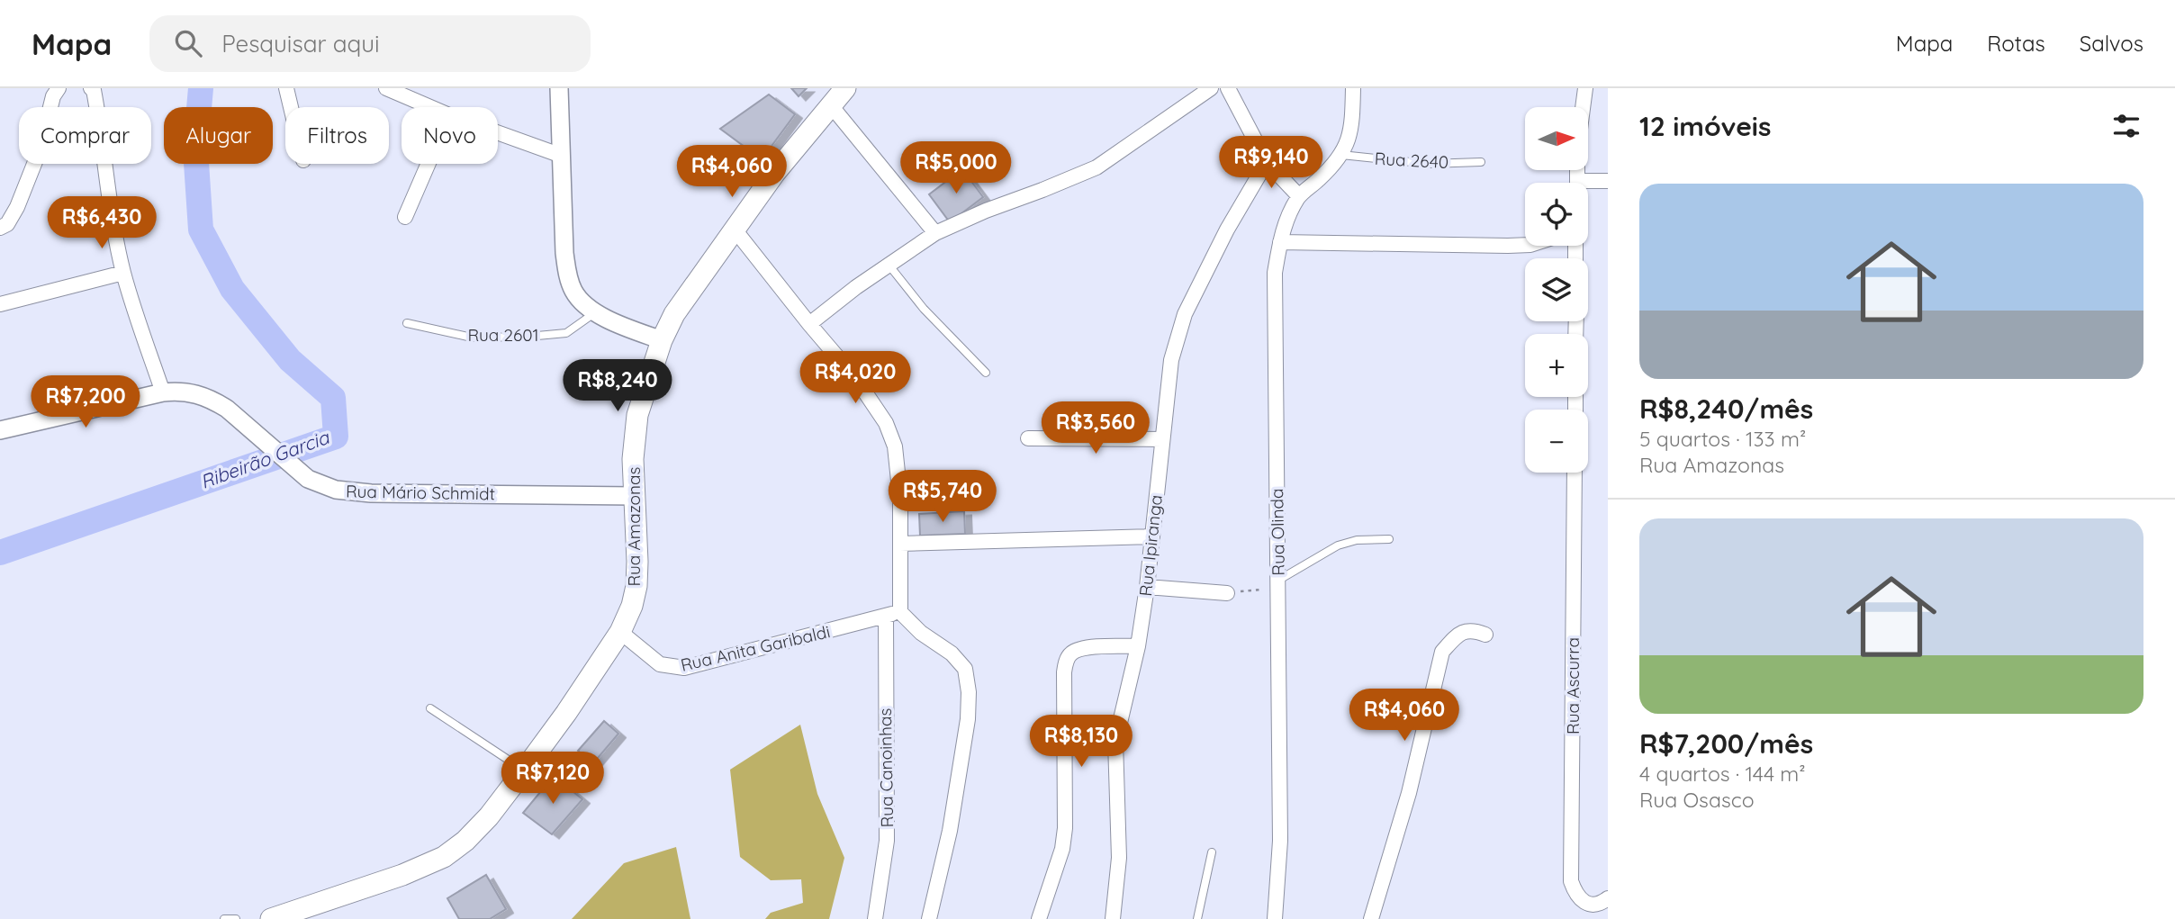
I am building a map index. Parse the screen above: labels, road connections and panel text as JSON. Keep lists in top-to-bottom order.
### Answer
{
  "streets": {
    "main road": ["Rua Amazonas"],
    "street": [
      "Rua Mário Schmidt",
      "Rua Olinda",
      "Rua Ipiranga",
      "Rua Anita Garibaldi",
      "Rua Ascurra",
      "Rua Canoinhas"
    ],
    "lane": ["Rua 2640", "Rua 2601"]
  },
  "crossings": [
    ["Rua Mário Schmidt", "Rua Amazonas"],
    ["Rua Amazonas", "Rua Anita Garibaldi"],
    ["Rua Anita Garibaldi", "Rua Canoinhas"]
  ],
  "water": ["Ribeirão Garcia"],
  "north": "right",
  "page": {
    "header": "Mapa",
    "search": "Pesquisar aqui",
    "nav": ["Mapa", "Rotas", "Salvos"],
    "heading": "12 imóveis",
    "map_buttons": ["+", "−"],
    "chip": [
      "Comprar",
      "Alugar",
      "Filtros",
      "Novo"
    ],
    "price": [
      "R$9,140",
      "R$5,000",
      "R$4,060",
      "R$6,430",
      "R$4,020",
      "R$8,240",
      "R$7,200",
      "R$3,560",
      "R$5,740",
      "R$4,060",
      "R$8,130",
      "R$7,120"
    ],
    "list": [
      {
        "name": "R$8,240/mês",
        "note": "5 quartos · 133 m² · Rua Amazonas"
      },
      {
        "name": "R$7,200/mês",
        "note": "4 quartos · 144 m² · Rua Osasco"
      }
    ]
  }
}
